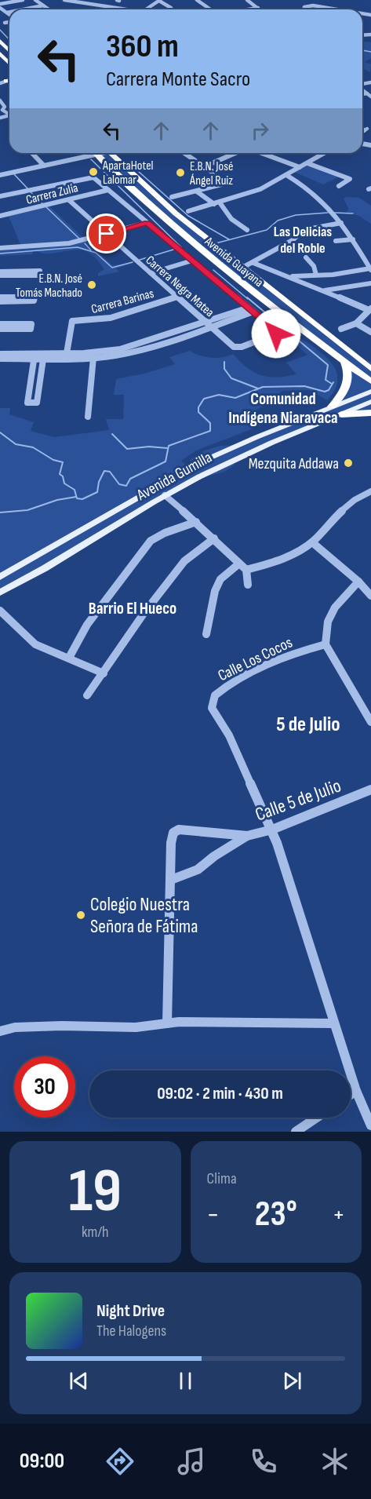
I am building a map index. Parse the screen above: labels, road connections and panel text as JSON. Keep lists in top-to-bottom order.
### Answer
{
  "streets": {
    "highway": ["Avenida Guayana"],
    "main road": ["Avenida Gumilla"],
    "street": [
      "Carrera Zulia",
      "Carrera Negra Matea",
      "Carrera Barinas",
      "Calle Los Cocos",
      "Calle 5 de Julio"
    ]
  },
  "crossings": [
    ["Carrera Zulia", "Carrera Negra Matea"],
    ["Carrera Negra Matea", "Carrera Barinas"],
    ["Calle Los Cocos", "Calle 5 de Julio"]
  ],
  "districts": [
    "Las Delicias del Roble",
    "Comunidad Indígena Niaravaca",
    "Barrio El Hueco",
    "5 de Julio"
  ],
  "places": [
    "ApartaHotel Lalomar",
    "E.B.N. José Ángel Ruiz",
    "E.B.N. José Tomás Machado",
    "Mezquita Addawa",
    "Colegio Nuestra Señora de Fátima"
  ],
  "page": {
    "turn": ["360 m", "Carrera Monte Sacro"],
    "limit": "30",
    "trip": "09:02 · 2 min · 430 m",
    "tile": [
      ["19", "km/h"],
      "Clima"
    ],
    "heat": ["−", "23°", "+"],
    "song": ["Night Drive", "The Halogens"],
    "tabs": "09:00"
  }
}
